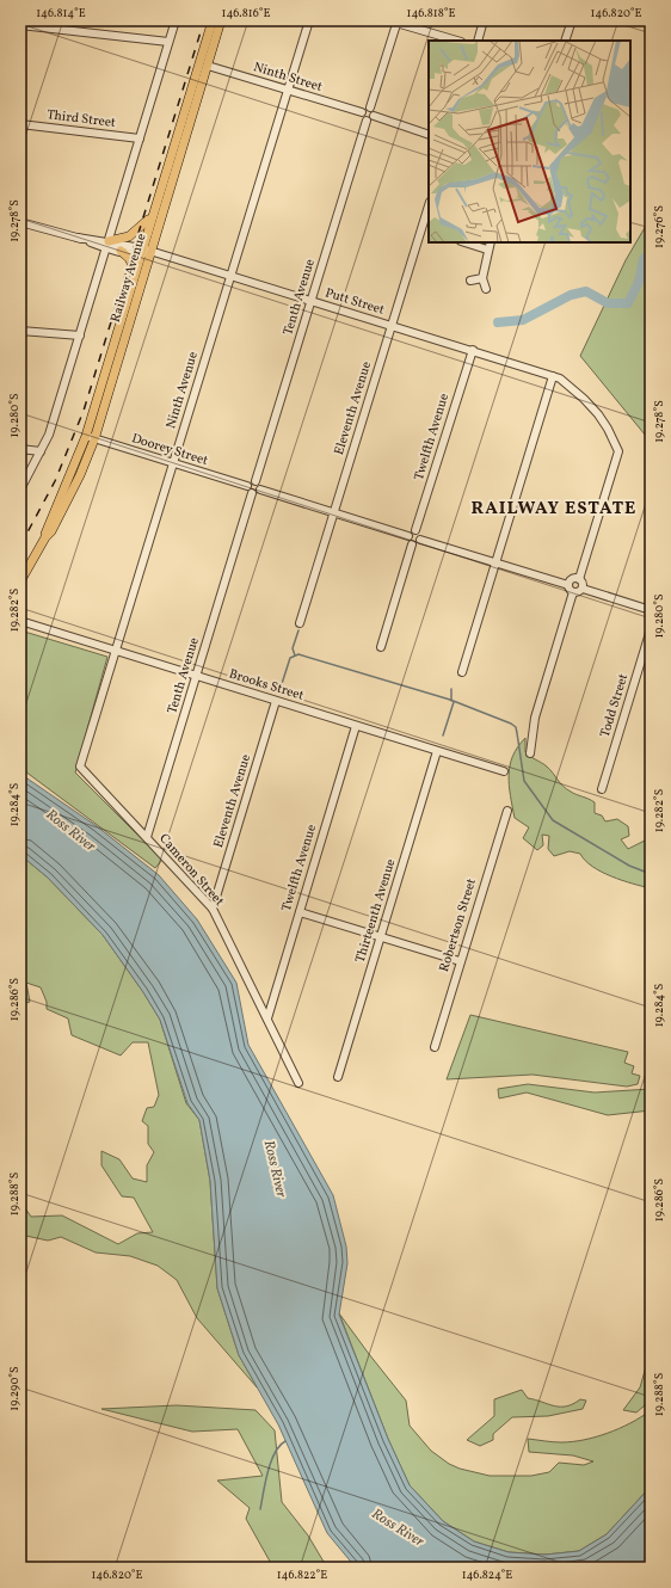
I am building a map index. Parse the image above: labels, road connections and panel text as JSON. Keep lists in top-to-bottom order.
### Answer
{
  "streets": {
    "main road": ["Railway Avenue"],
    "street": [
      "Ninth Street",
      "Third Street",
      "Tenth Avenue",
      "Putt Street",
      "Ninth Avenue",
      "Eleventh Avenue",
      "Twelfth Avenue",
      "Doorey Street",
      "Brooks Street",
      "Todd Street",
      "Cameron Street",
      "Thirteenth Avenue",
      "Robertson Street"
    ]
  },
  "crossings": [
    ["Ninth Street", "Railway Avenue"],
    ["Ninth Street", "Ninth Avenue"],
    ["Railway Avenue", "Putt Street"],
    ["Railway Avenue", "Doorey Street"],
    ["Tenth Avenue", "Putt Street"],
    ["Tenth Avenue", "Doorey Street"],
    ["Tenth Avenue", "Brooks Street"],
    ["Tenth Avenue", "Cameron Street"],
    ["Putt Street", "Ninth Avenue"],
    ["Putt Street", "Eleventh Avenue"],
    ["Putt Street", "Twelfth Avenue"],
    ["Ninth Avenue", "Doorey Street"],
    ["Ninth Avenue", "Brooks Street"],
    ["Ninth Avenue", "Cameron Street"],
    ["Eleventh Avenue", "Brooks Street"],
    ["Eleventh Avenue", "Cameron Street"],
    ["Twelfth Avenue", "Brooks Street"],
    ["Twelfth Avenue", "Cameron Street"],
    ["Brooks Street", "Thirteenth Avenue"]
  ],
  "districts": ["RAILWAY ESTATE"],
  "water": ["Ross River"],
  "coordinates": [
    "146.814°E",
    "146.816°E",
    "146.818°E",
    "146.820°E",
    "19.278°S",
    "19.276°S",
    "19.280°S",
    "19.282°S",
    "19.284°S",
    "19.286°S",
    "19.288°S",
    "19.290°S",
    "146.822°E",
    "146.824°E"
  ]
}
